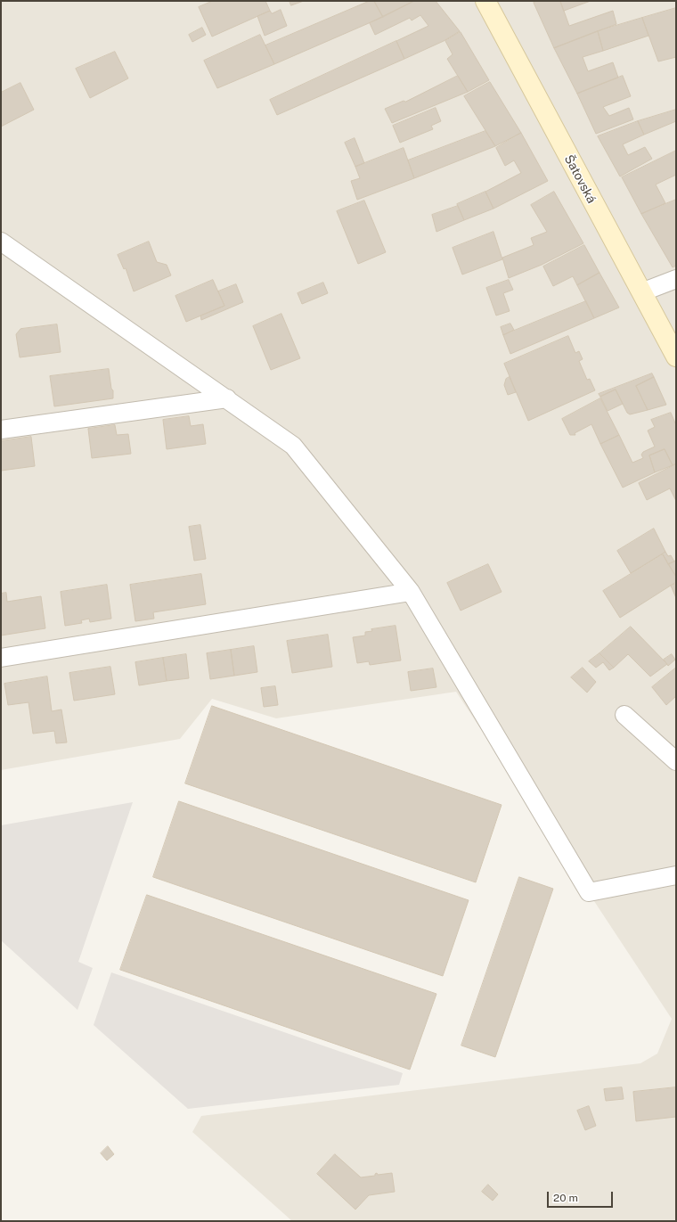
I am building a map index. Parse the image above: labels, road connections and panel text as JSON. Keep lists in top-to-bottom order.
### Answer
{
  "streets": {
    "main road": ["Šatovská"]
  },
  "scale_bar": "20 m"
}
